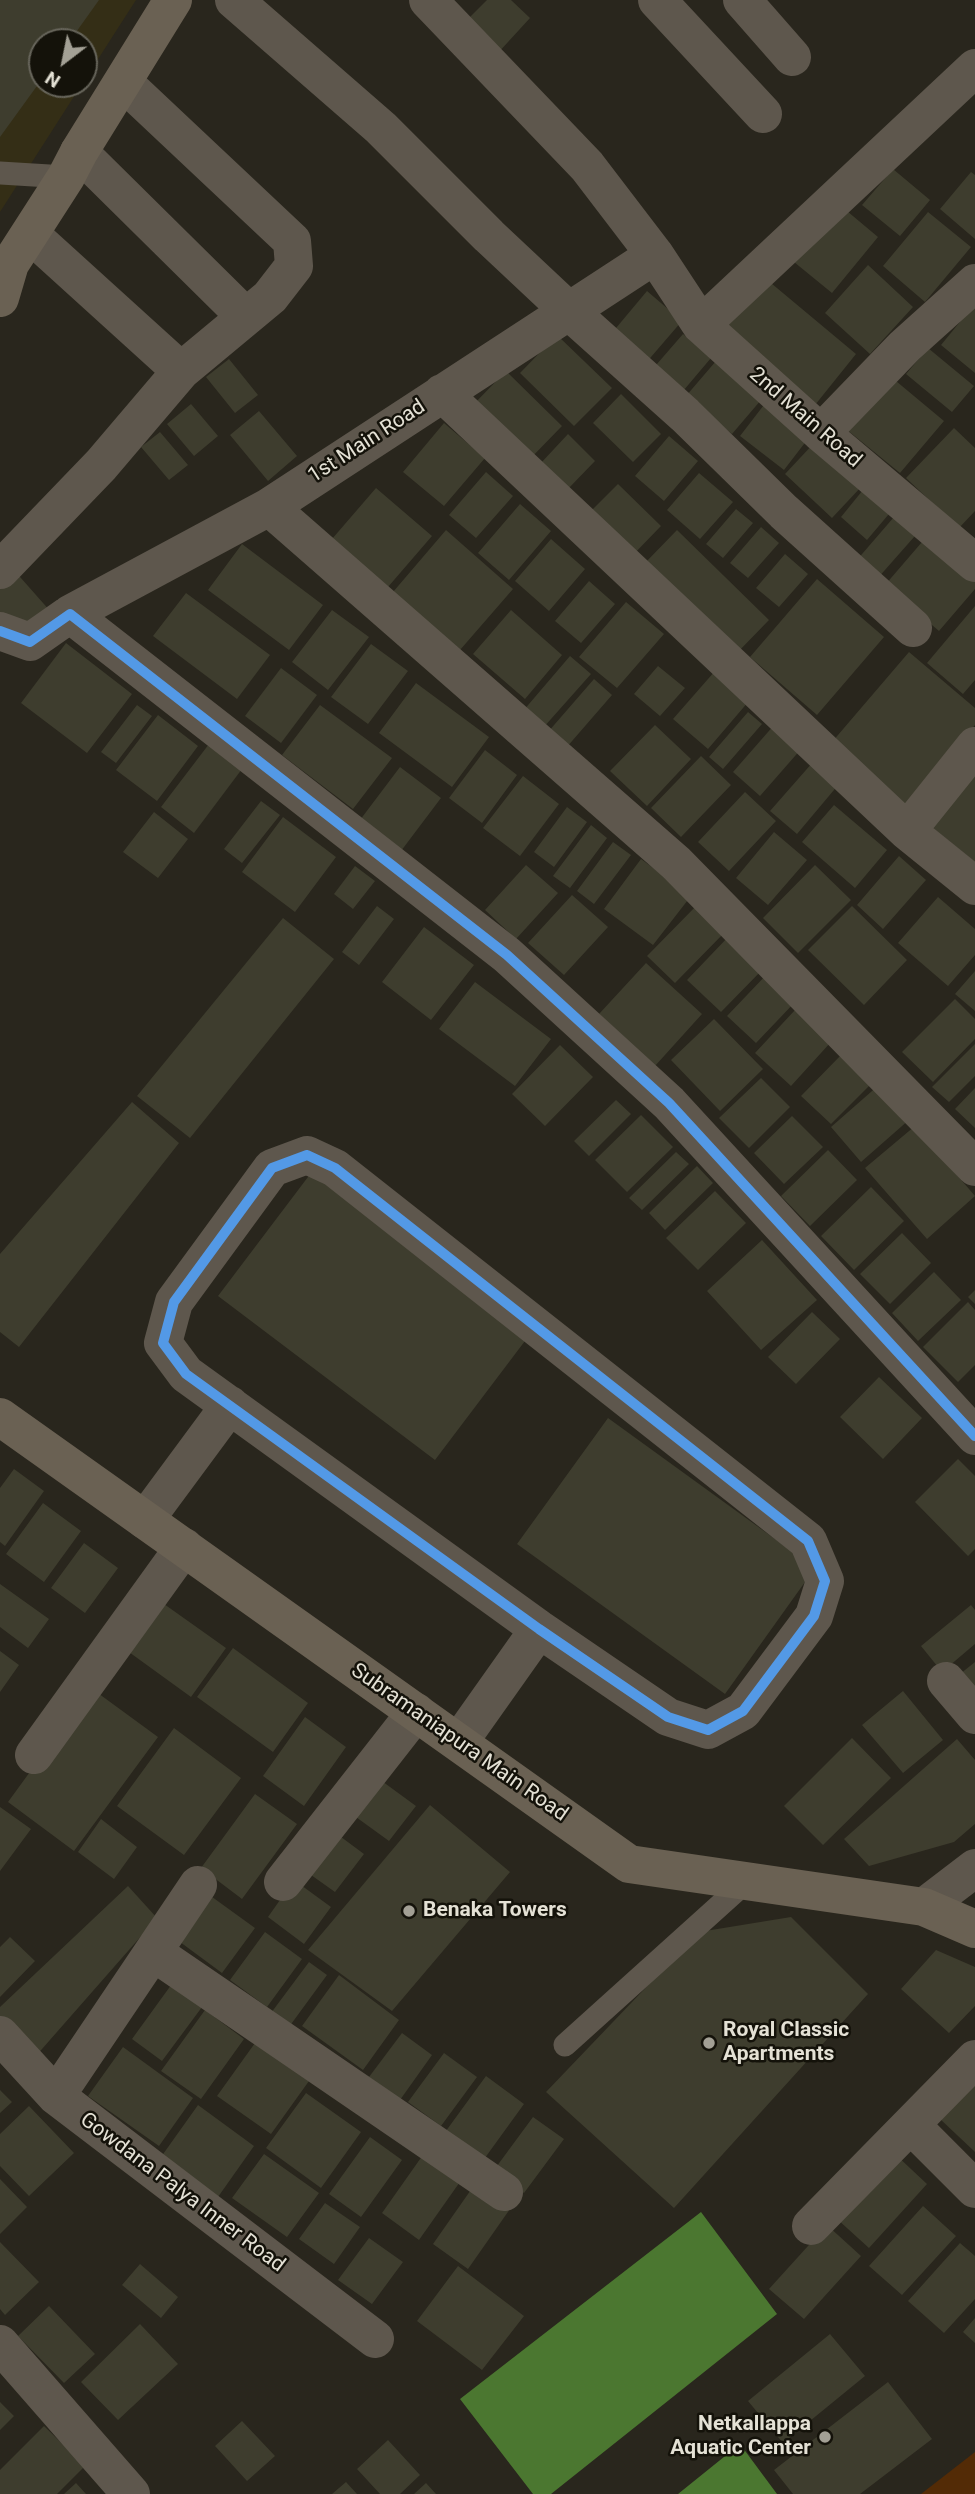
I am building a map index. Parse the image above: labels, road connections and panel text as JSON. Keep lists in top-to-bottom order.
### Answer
{
  "streets": {
    "main road": ["Subramaniapura Main Road"],
    "street": ["2nd Main Road", "1st Main Road", "Gowdana Palya Inner Road"]
  },
  "crossings": [
    ["2nd Main Road", "1st Main Road"]
  ],
  "places": ["Benaka Towers", "Royal Classic Apartments", "Netkallappa Aquatic Center"],
  "north": "bottom left"
}
